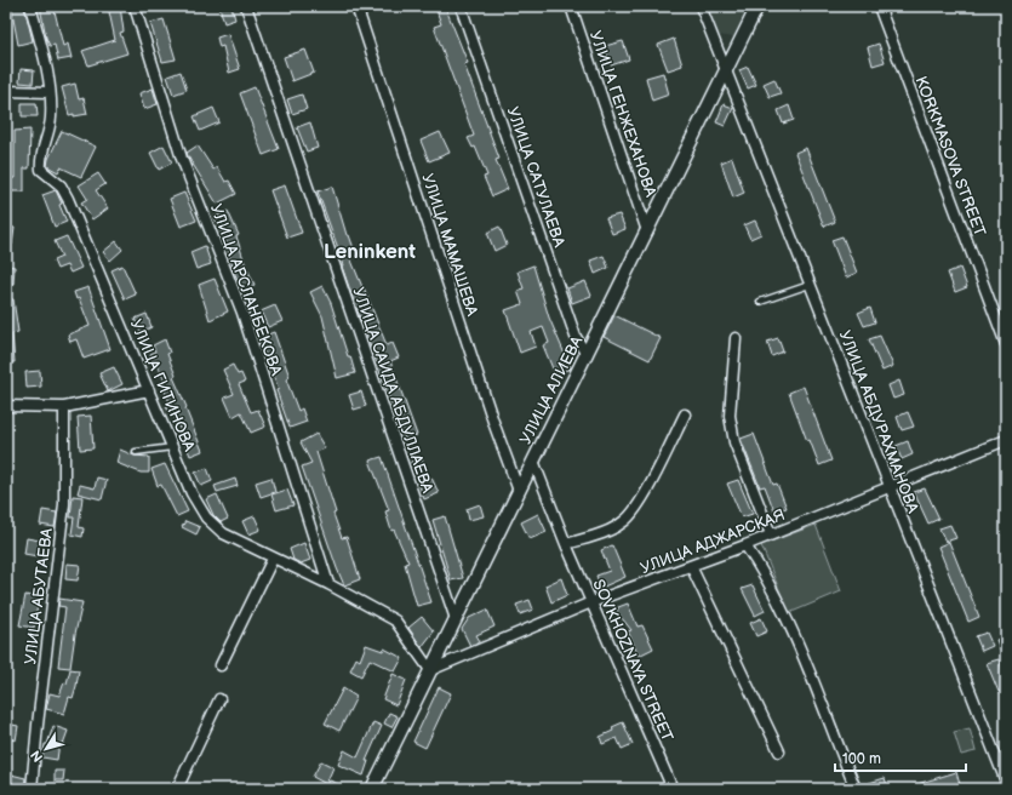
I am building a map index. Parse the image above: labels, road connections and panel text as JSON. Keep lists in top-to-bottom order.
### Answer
{
  "streets": {
    "street": [
      "УЛИЦА ГЕНЖЕХАНОВА",
      "KORKMASOVA STREET",
      "УЛИЦА САТУЛАЕВА",
      "УЛИЦА МАМАШЕВА",
      "УЛИЦА АРСЛАНБЕКОВА",
      "УЛИЦА ГИТИНОВА",
      "УЛИЦА САИДА АБДУЛЛАЕВА",
      "УЛИЦА АЛИЕВА",
      "УЛИЦА АБДУРАХМАНОВА",
      "УЛИЦА АДЖАРСКАЯ",
      "УЛИЦА АБУТАЕВА",
      "SOVKHOZNAYA STREET"
    ]
  },
  "crossings": [
    ["УЛИЦА ГЕНЖЕХАНОВА", "УЛИЦА АЛИЕВА"],
    ["УЛИЦА САТУЛАЕВА", "УЛИЦА АЛИЕВА"],
    ["УЛИЦА МАМАШЕВА", "УЛИЦА АЛИЕВА"],
    ["УЛИЦА АРСЛАНБЕКОВА", "УЛИЦА ГИТИНОВА"],
    ["УЛИЦА ГИТИНОВА", "УЛИЦА АЛИЕВА"],
    ["УЛИЦА ГИТИНОВА", "УЛИЦА АДЖАРСКАЯ"],
    ["УЛИЦА САИДА АБДУЛЛАЕВА", "УЛИЦА АЛИЕВА"],
    ["УЛИЦА АЛИЕВА", "УЛИЦА АБДУРАХМАНОВА"],
    ["УЛИЦА АЛИЕВА", "УЛИЦА АДЖАРСКАЯ"],
    ["УЛИЦА АЛИЕВА", "SOVKHOZNAYA STREET"],
    ["УЛИЦА АБДУРАХМАНОВА", "УЛИЦА АДЖАРСКАЯ"],
    ["УЛИЦА АДЖАРСКАЯ", "SOVKHOZNAYA STREET"]
  ],
  "districts": ["Leninkent"],
  "scale_bar": "100 m",
  "north": "bottom left"
}
